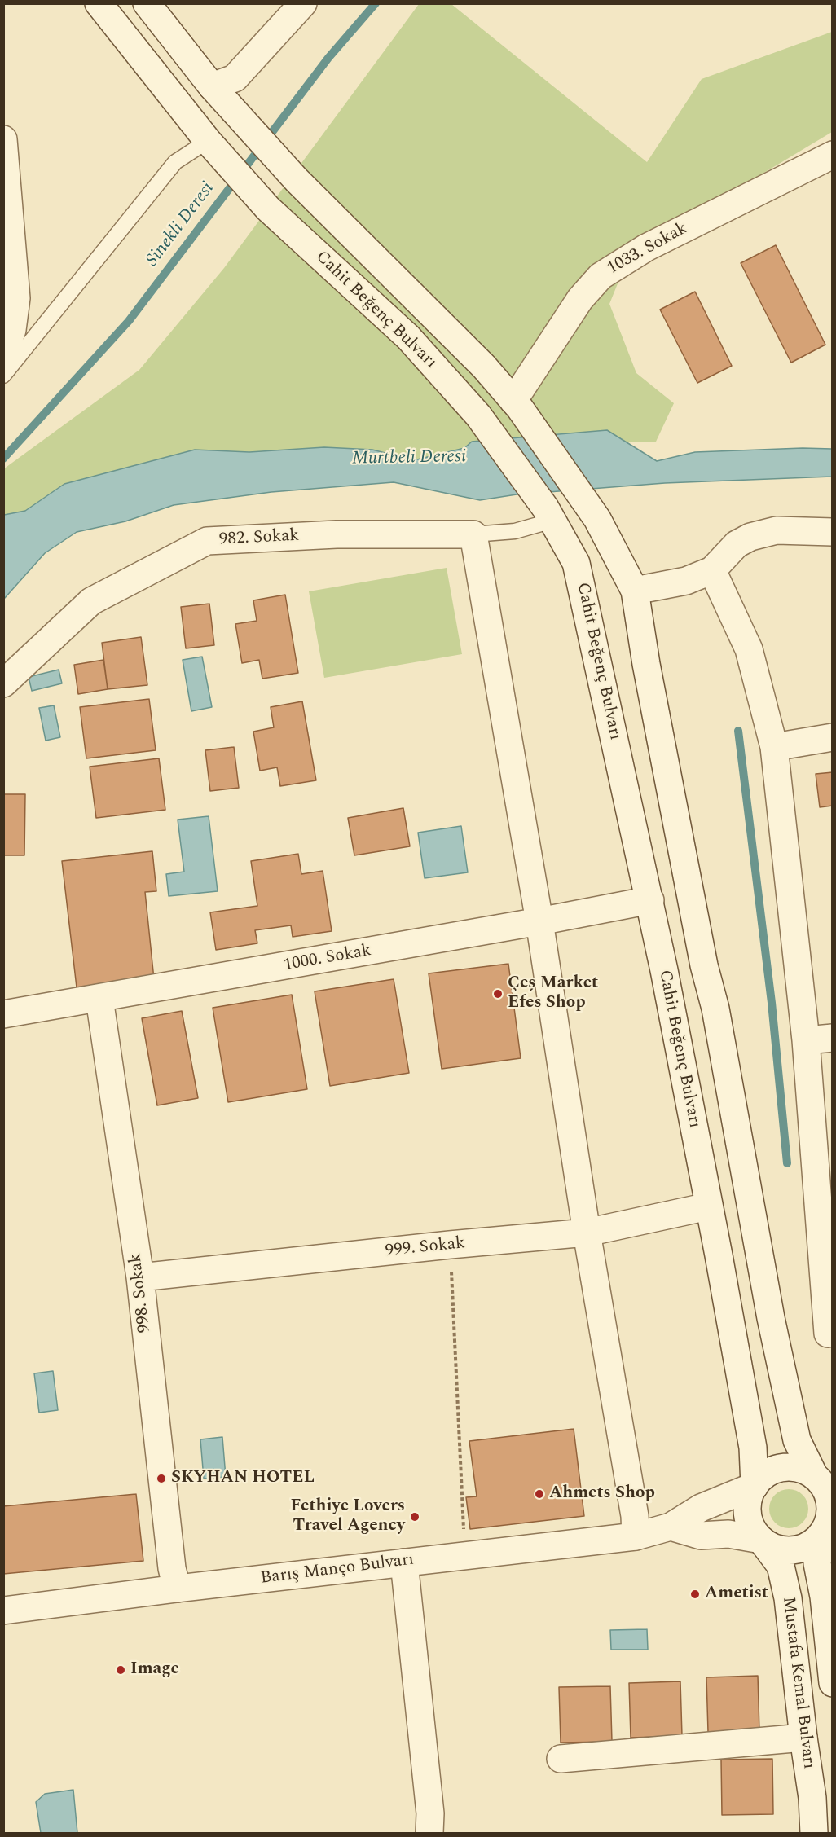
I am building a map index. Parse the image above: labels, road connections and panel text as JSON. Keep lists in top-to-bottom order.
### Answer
{
  "streets": {
    "street": [
      "1033. Sokak",
      "Cahit Beğenç Bulvarı",
      "982. Sokak",
      "1000. Sokak",
      "999. Sokak",
      "998. Sokak",
      "Barış Manço Bulvarı",
      "Mustafa Kemal Bulvarı"
    ]
  },
  "crossings": [
    ["1033. Sokak", "Cahit Beğenç Bulvarı"],
    ["Cahit Beğenç Bulvarı", "1000. Sokak"],
    ["Cahit Beğenç Bulvarı", "999. Sokak"],
    ["Cahit Beğenç Bulvarı", "Barış Manço Bulvarı"],
    ["Cahit Beğenç Bulvarı", "Mustafa Kemal Bulvarı"],
    ["1000. Sokak", "998. Sokak"],
    ["999. Sokak", "998. Sokak"],
    ["998. Sokak", "Barış Manço Bulvarı"],
    ["Barış Manço Bulvarı", "Mustafa Kemal Bulvarı"]
  ],
  "water": ["Sinekli Deresi", "Murtbeli Deresi"],
  "places": [
    "Çeș Market Efes Shop",
    "SKYHAN HOTEL",
    "Ahmets Shop",
    "Fethiye Lovers Travel Agency",
    "Ametist",
    "Image"
  ]
}
